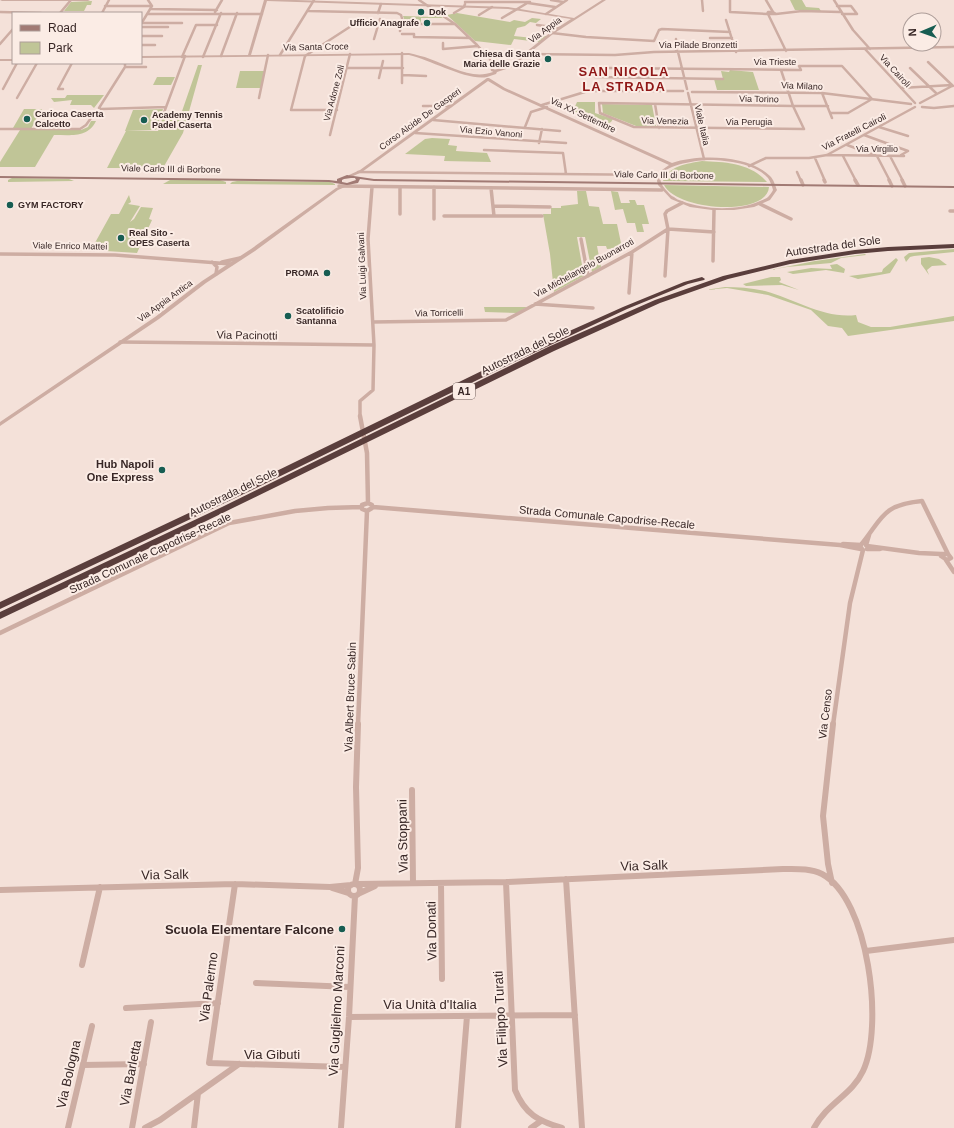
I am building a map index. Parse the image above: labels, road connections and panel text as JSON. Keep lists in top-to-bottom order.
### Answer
{
  "streets": {
    "highway": ["Autostrada del Sole", "A1"],
    "main road": ["Viale Carlo III di Borbone"],
    "street": [
      "Via Appia",
      "Via Pilade Bronzetti",
      "Via Santa Croce",
      "Via Trieste",
      "Via Cairoli",
      "Via Milano",
      "Via Adone Zoli",
      "Via Torino",
      "Via XX Settembre",
      "Corso Alcide De Gasperi",
      "Via Venezia",
      "Via Perugia",
      "Viale Italia",
      "Via Ezio Vanoni",
      "Via Fratelli Cairoli",
      "Via Virgilio",
      "Viale Enrico Mattei",
      "Via Luigi Galvani",
      "Via Michelangelo Buonarroti",
      "Via Appia Antica",
      "Via Torricelli",
      "Via Pacinotti",
      "Strada Comunale Capodrise-Recale",
      "Via Albert Bruce Sabin",
      "Via Censo",
      "Via Stoppani",
      "Via Salk",
      "Via Donati",
      "Via Palermo",
      "Via Unità d'Italia",
      "Via Guglielmo Marconi",
      "Via Filippo Turati",
      "Via Gibuti",
      "Via Barletta",
      "Via Bologna"
    ]
  },
  "crossings": [
    ["Via Appia", "Via Pilade Bronzetti"],
    ["Via Appia", "Via Santa Croce"],
    ["Via Appia", "Via XX Settembre"],
    ["Via Appia", "Corso Alcide De Gasperi"],
    ["Via Pilade Bronzetti", "Via Cairoli"],
    ["Via Pilade Bronzetti", "Viale Italia"],
    ["Via Santa Croce", "Via Adone Zoli"],
    ["Via Santa Croce", "Via XX Settembre"],
    ["Via Santa Croce", "Corso Alcide De Gasperi"],
    ["Via Trieste", "Via Milano"],
    ["Via Trieste", "Viale Italia"],
    ["Via Cairoli", "Via Milano"],
    ["Via Cairoli", "Via Fratelli Cairoli"],
    ["Via Milano", "Viale Italia"],
    ["Via Torino", "Via Perugia"],
    ["Via Torino", "Viale Italia"],
    ["Via XX Settembre", "Corso Alcide De Gasperi"],
    ["Via XX Settembre", "Viale Italia"],
    ["Corso Alcide De Gasperi", "Via Ezio Vanoni"],
    ["Corso Alcide De Gasperi", "Viale Carlo III di Borbone"],
    ["Via Venezia", "Via Perugia"],
    ["Via Venezia", "Viale Italia"],
    ["Via Perugia", "Viale Italia"],
    ["Via Fratelli Cairoli", "Via Virgilio"],
    ["Viale Carlo III di Borbone", "Via Appia Antica"],
    ["Viale Enrico Mattei", "Via Appia Antica"],
    ["Via Luigi Galvani", "Via Torricelli"],
    ["Via Luigi Galvani", "Via Pacinotti"],
    ["Via Michelangelo Buonarroti", "Via Torricelli"],
    ["Via Appia Antica", "Via Pacinotti"],
    ["Strada Comunale Capodrise-Recale", "Via Censo"],
    ["Via Albert Bruce Sabin", "Via Salk"],
    ["Via Censo", "Via Salk"],
    ["Via Stoppani", "Via Salk"],
    ["Via Salk", "Via Donati"],
    ["Via Salk", "Via Palermo"],
    ["Via Salk", "Via Guglielmo Marconi"],
    ["Via Salk", "Via Filippo Turati"],
    ["Via Palermo", "Via Gibuti"],
    ["Via Unità d'Italia", "Via Guglielmo Marconi"],
    ["Via Unità d'Italia", "Via Filippo Turati"],
    ["Via Guglielmo Marconi", "Via Gibuti"]
  ],
  "districts": ["SAN NICOLA LA STRADA"],
  "places": [
    "Dok",
    "Ufficio Anagrafe",
    "Chiesa di Santa Maria delle Grazie",
    "Carioca Caserta Calcetto",
    "Academy Tennis Padel Caserta",
    "GYM FACTORY",
    "Real Sito - OPES Caserta",
    "PROMA",
    "Scatolificio Santanna",
    "Hub Napoli One Express",
    "Scuola Elementare Falcone"
  ],
  "legend": ["Road", "Park"],
  "north": "left"
}
